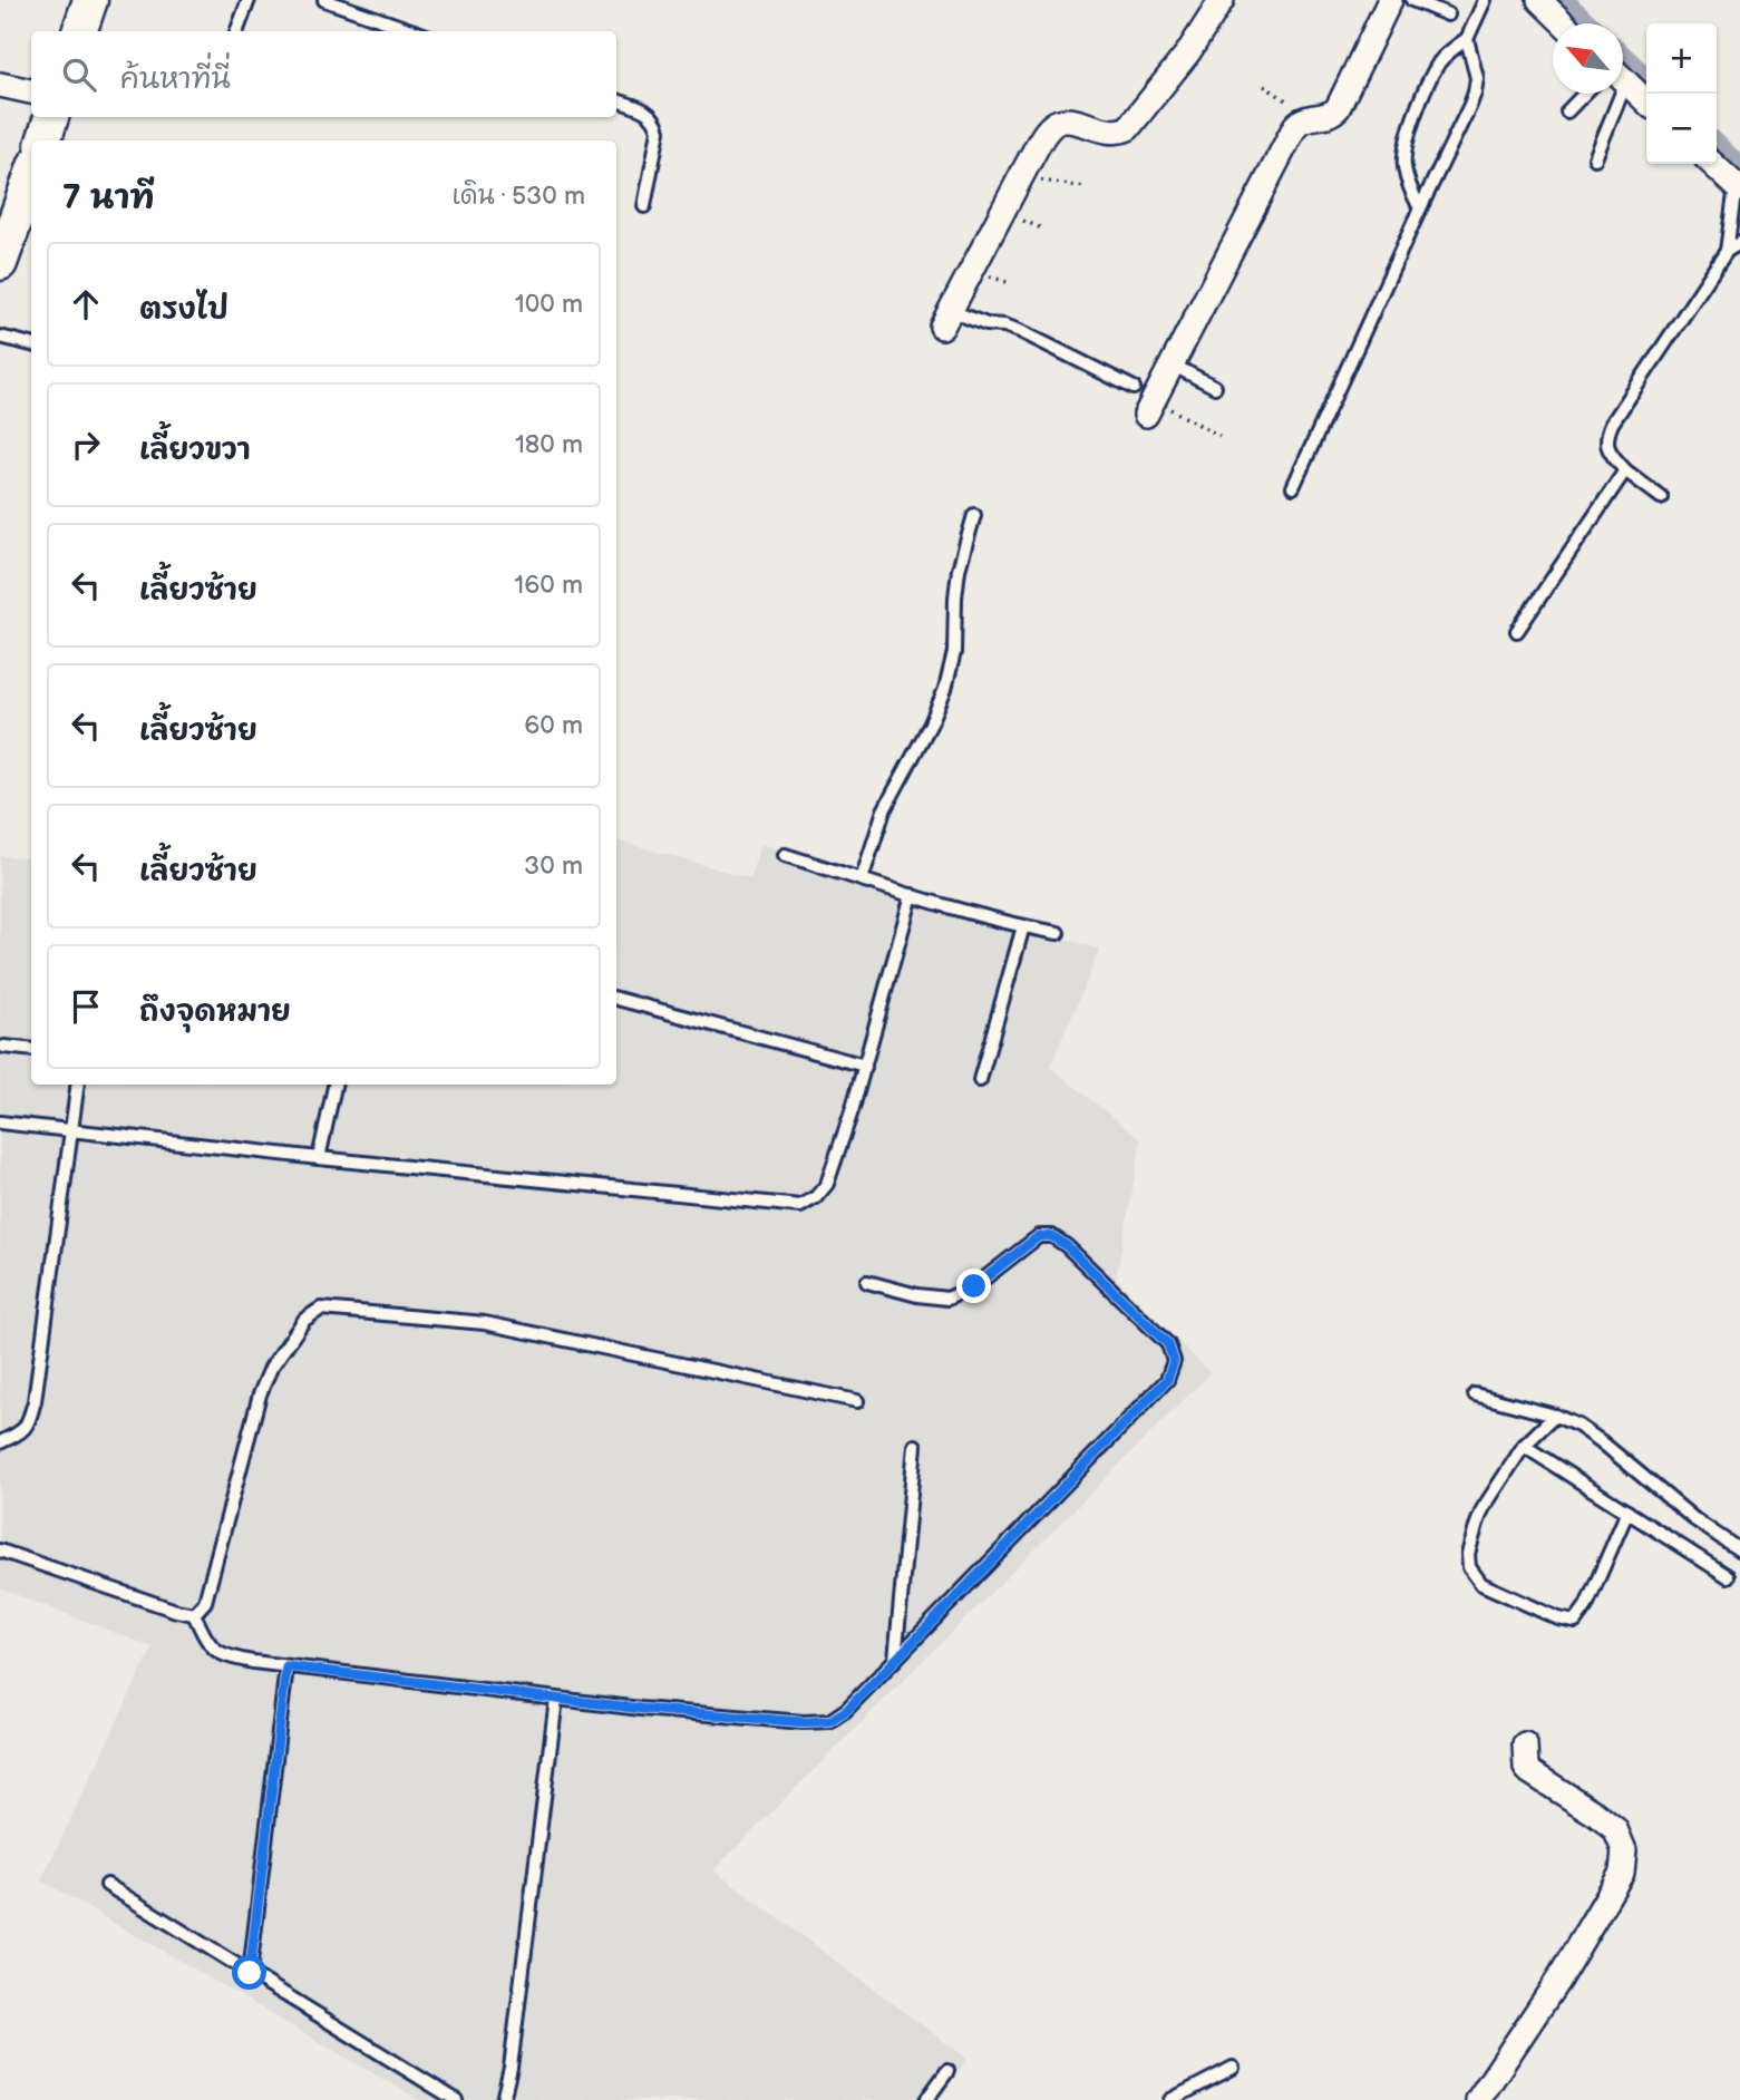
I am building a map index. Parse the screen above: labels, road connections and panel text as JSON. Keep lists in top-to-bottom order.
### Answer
{
  "north": "top left",
  "page": {
    "map_buttons": ["+", "−"],
    "search": "ค้นหาที่นี่",
    "heading": ["7 นาที", "เดิน · 530 m"],
    "list": [
      ["ตรงไป", "100 m"],
      ["เลี้ยวขวา", "180 m"],
      ["เลี้ยวซ้าย", "160 m"],
      ["เลี้ยวซ้าย", "60 m"],
      ["เลี้ยวซ้าย", "30 m"],
      "ถึงจุดหมาย"
    ]
  }
}
